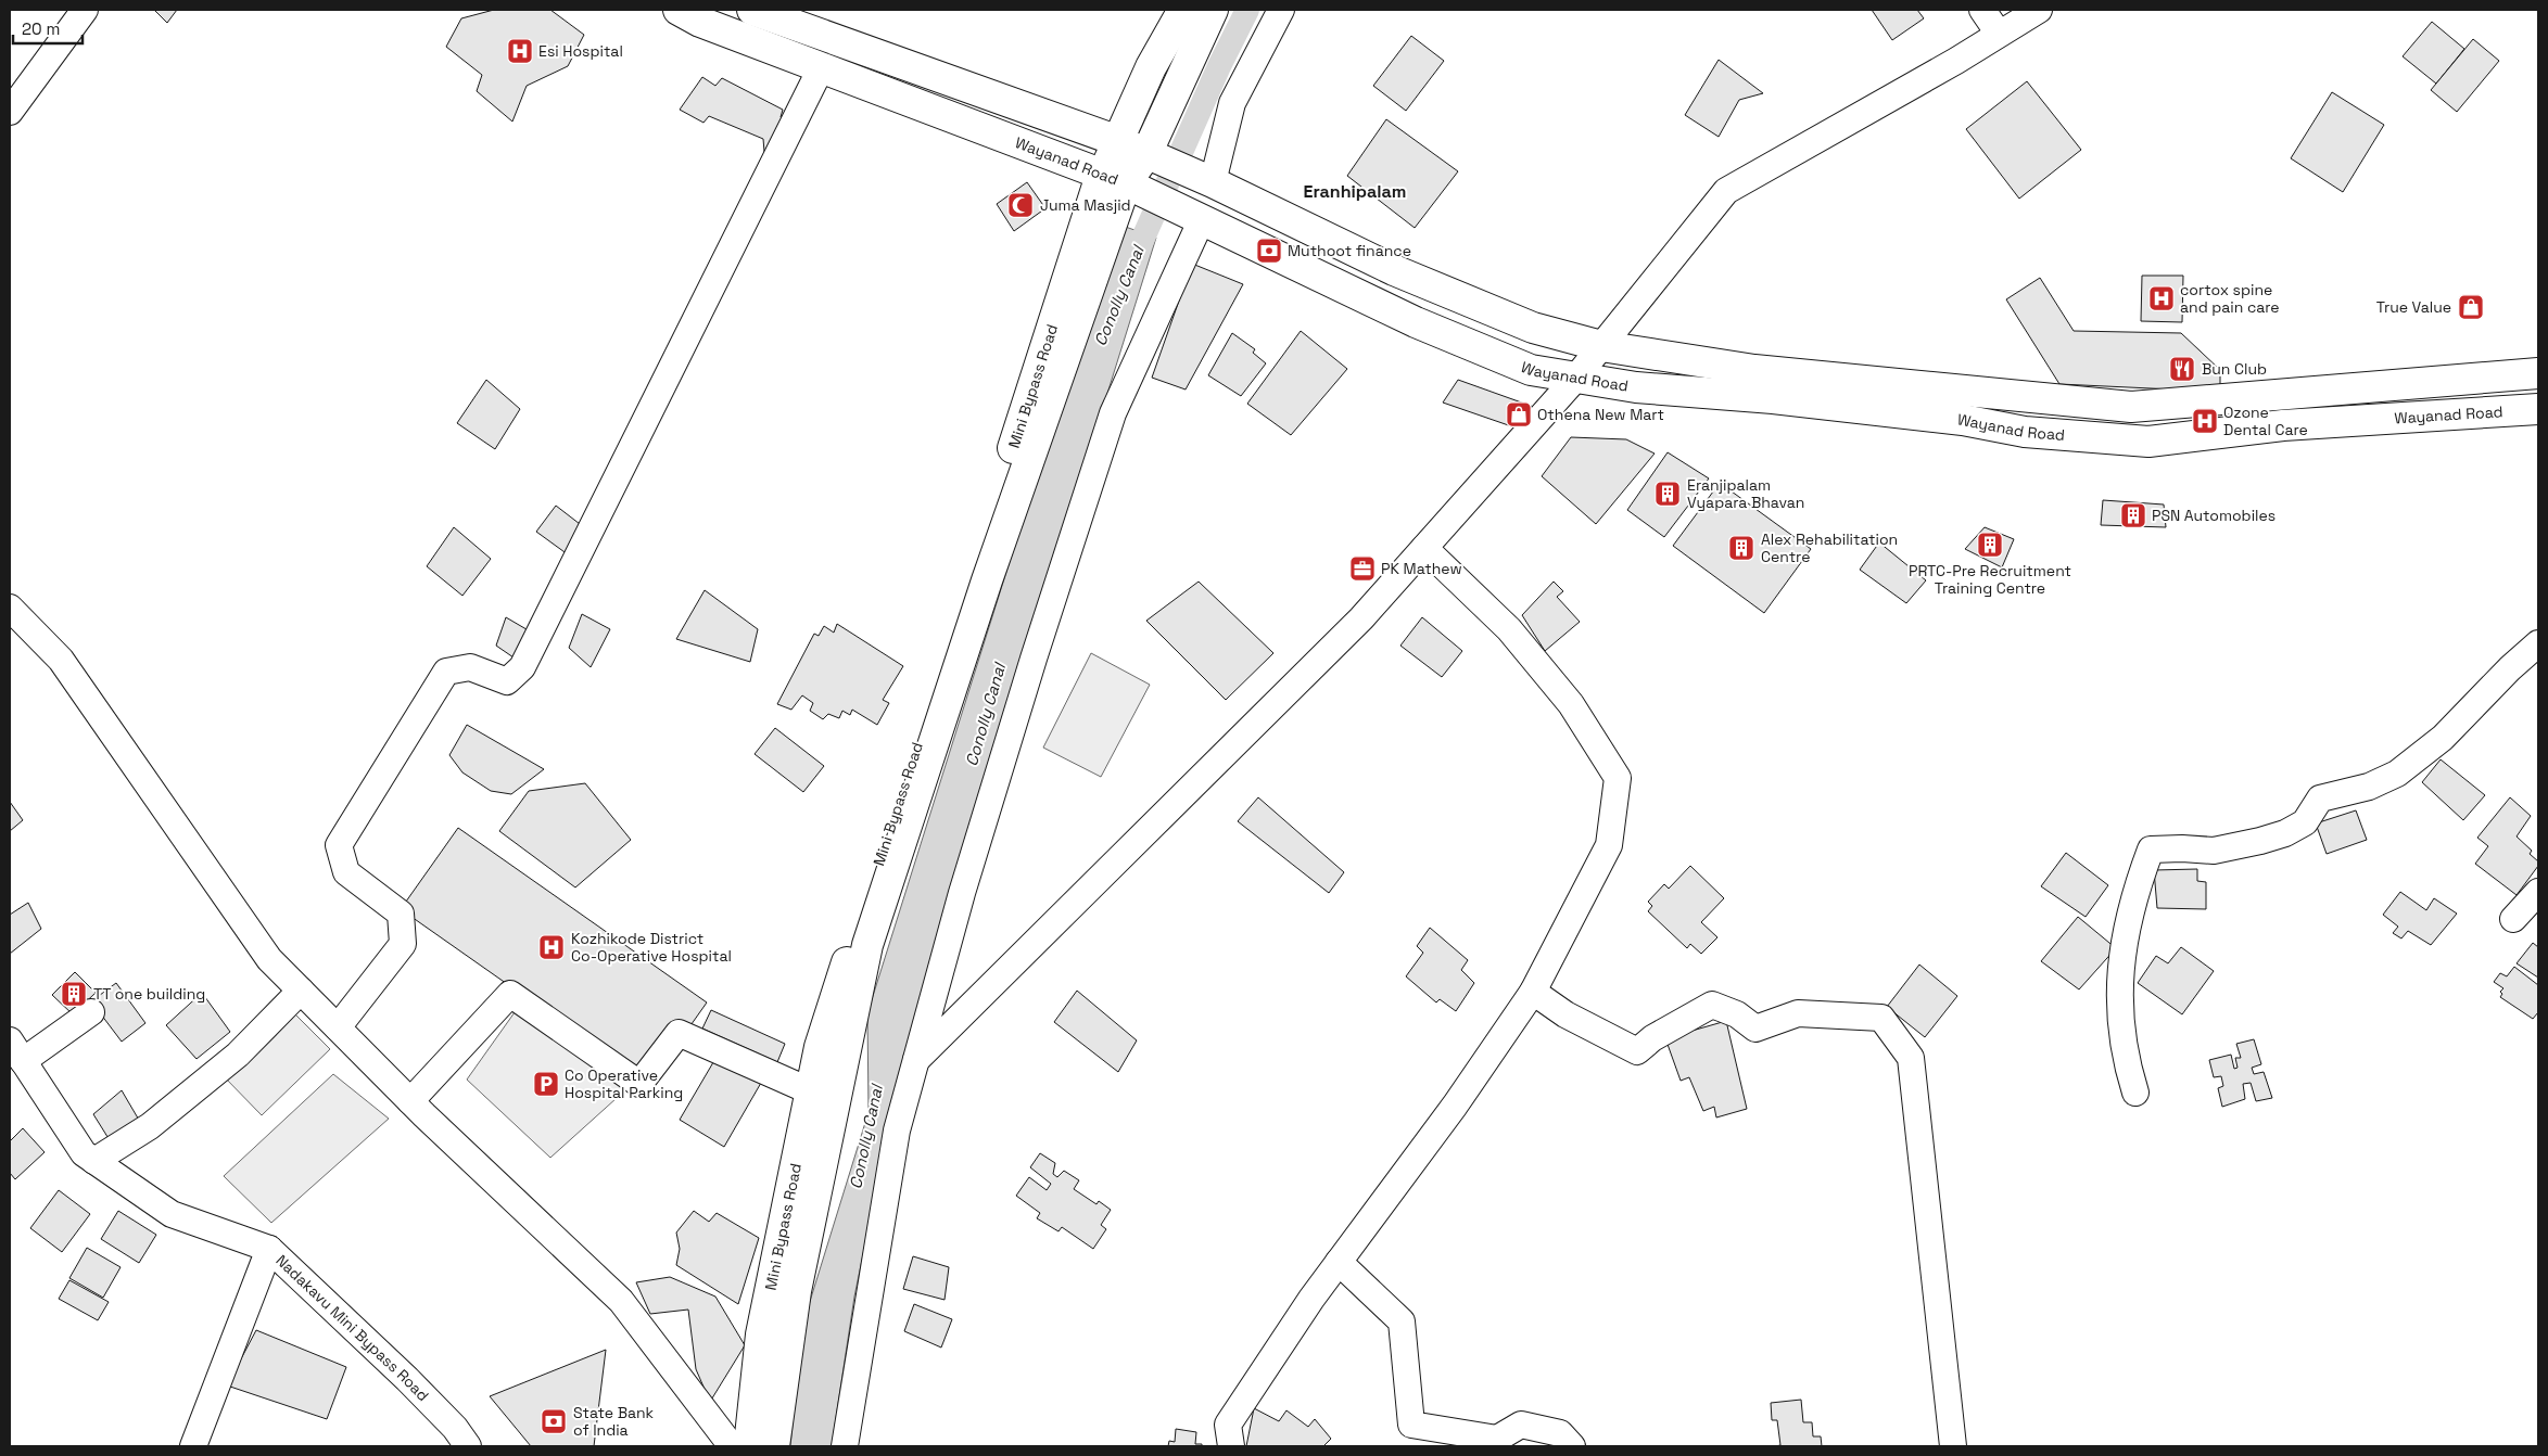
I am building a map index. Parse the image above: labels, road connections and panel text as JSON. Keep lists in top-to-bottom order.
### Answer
{
  "streets": {
    "main road": ["Wayanad Road", "Mini Bypass Road"],
    "street": ["Nadakavu Mini Bypass Road"]
  },
  "crossings": [
    ["Wayanad Road", "Mini Bypass Road"]
  ],
  "districts": ["Eranhipalam"],
  "water": ["Conolly Canal"],
  "places": {
    "hospital": [
      "Esi Hospital",
      "cortox spine and pain care",
      "Ozone Dental Care",
      "Kozhikode District Co-Operative Hospital"
    ],
    "mosque": ["Juma Masjid"],
    "bank": ["Muthoot finance", "State Bank of India"],
    "shop": ["True Value", "Othena New Mart"],
    "restaurant": ["Bun Club"],
    "building": [
      "Eranjipalam Vyapara Bhavan",
      "PSN Automobiles",
      "PRTC-Pre Recruitment Training Centre",
      "Alex Rehabilitation Centre",
      "TT one building"
    ],
    "office": ["PK Mathew"],
    "parking": ["Co Operative Hospital Parking"]
  },
  "scale_bar": "20 m"
}
